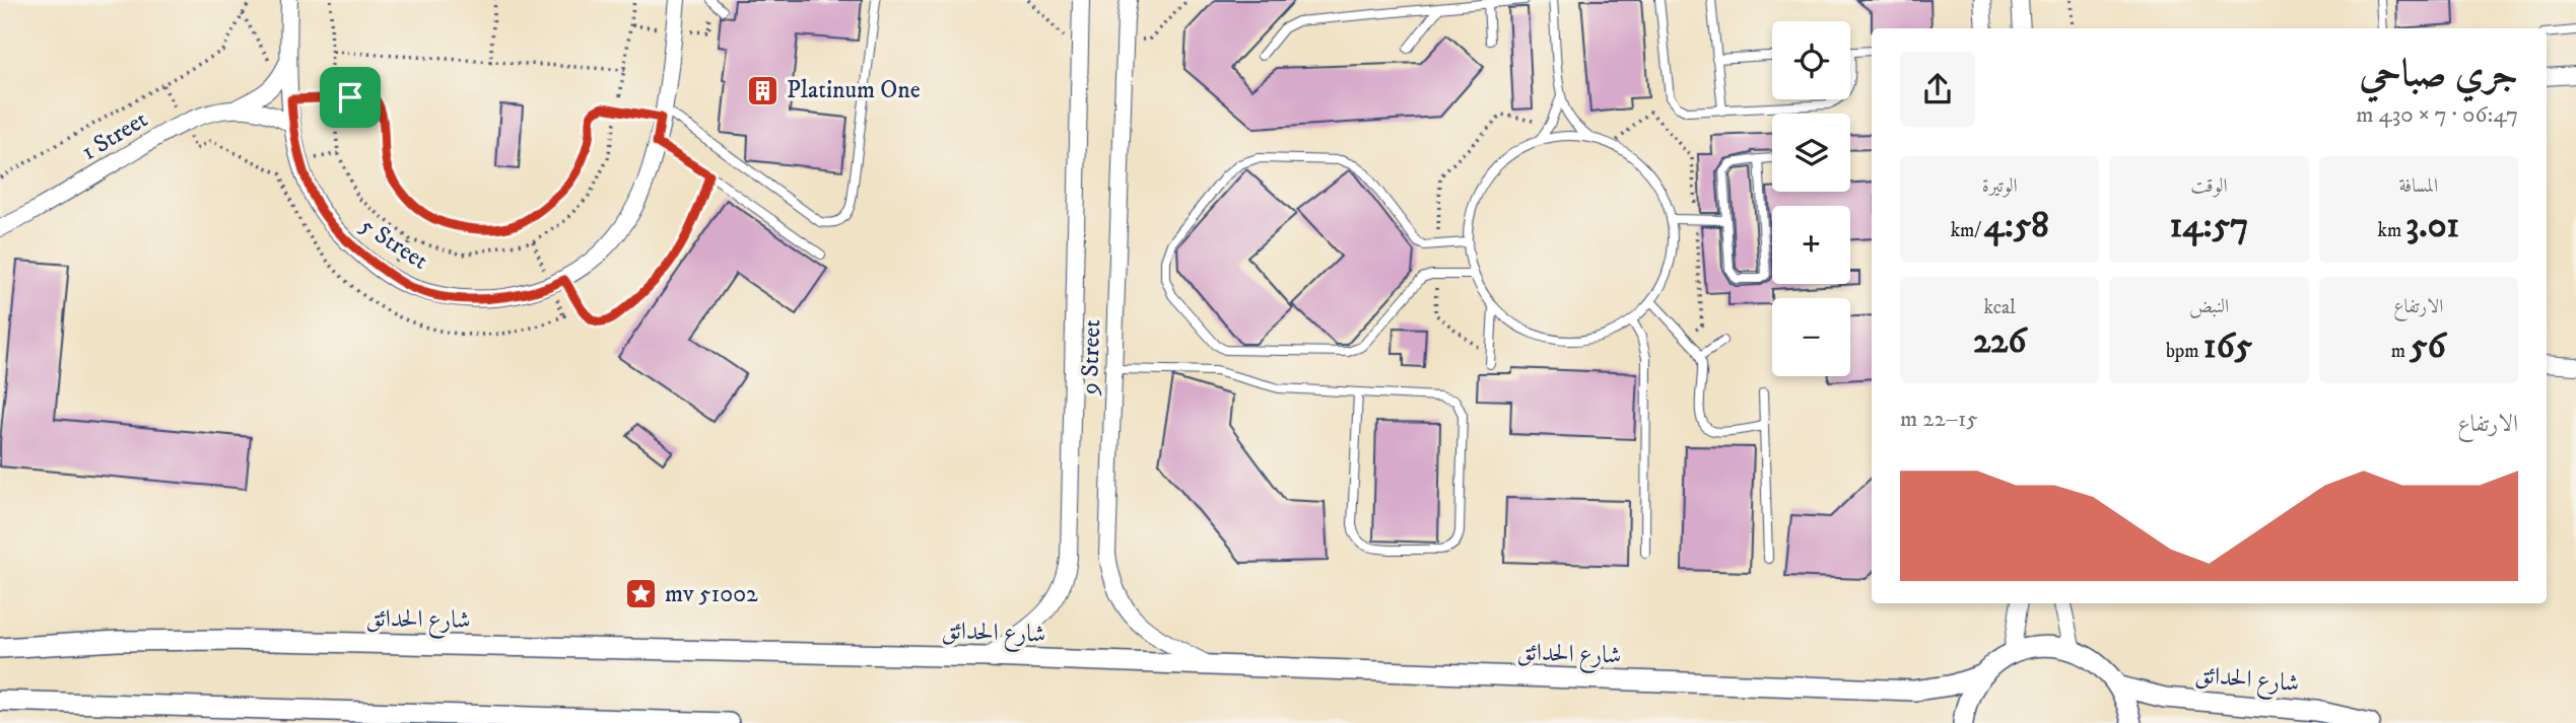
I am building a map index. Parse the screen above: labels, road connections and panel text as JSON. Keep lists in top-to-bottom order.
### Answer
{
  "streets": {
    "street": [
      "1 Street",
      "5 Street",
      "9 Street",
      "شارع الحدائق"
    ]
  },
  "crossings": [
    ["1 Street", "5 Street"],
    ["9 Street", "شارع الحدائق"]
  ],
  "places": {
    "building": ["Platinum One"],
    "place": ["mv 51002"]
  },
  "page": {
    "map_buttons": ["+", "−"],
    "heading": ["جري صباحي", "06:47 · 7 × 430 m"],
    "stats": [
      ["المسافة", "3.01 km"],
      ["الوقت", "14:57"],
      ["الوتيرة", "4:58 /km"],
      ["الارتفاع", "56 m"],
      ["النبض", "165 bpm"],
      ["kcal", "226"]
    ],
    "chart": ["الارتفاع", "15–22 m"]
  }
}
